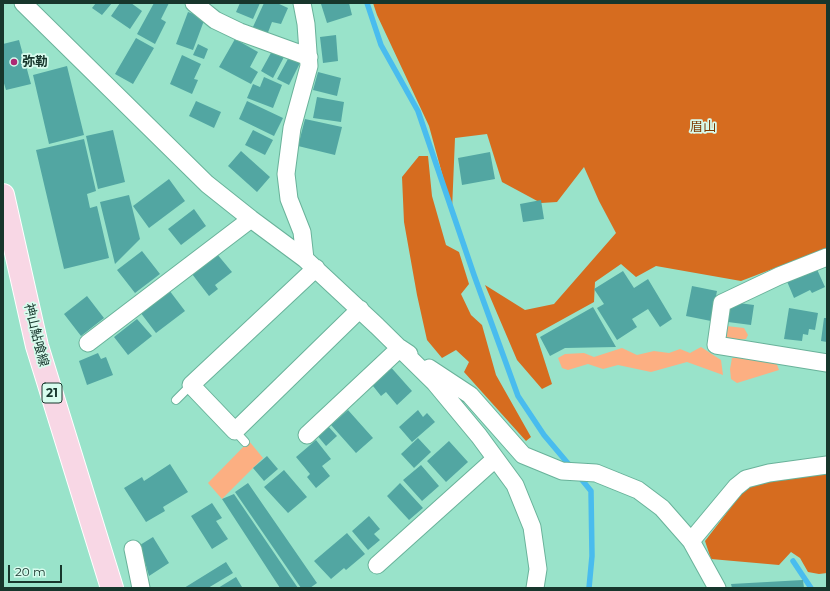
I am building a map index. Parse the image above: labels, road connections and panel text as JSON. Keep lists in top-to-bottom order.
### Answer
{
  "streets": {
    "main road": ["神山鮎喰線", "21"]
  },
  "parks": ["眉山"],
  "places": ["弥勒"],
  "scale_bar": "20 m"
}
